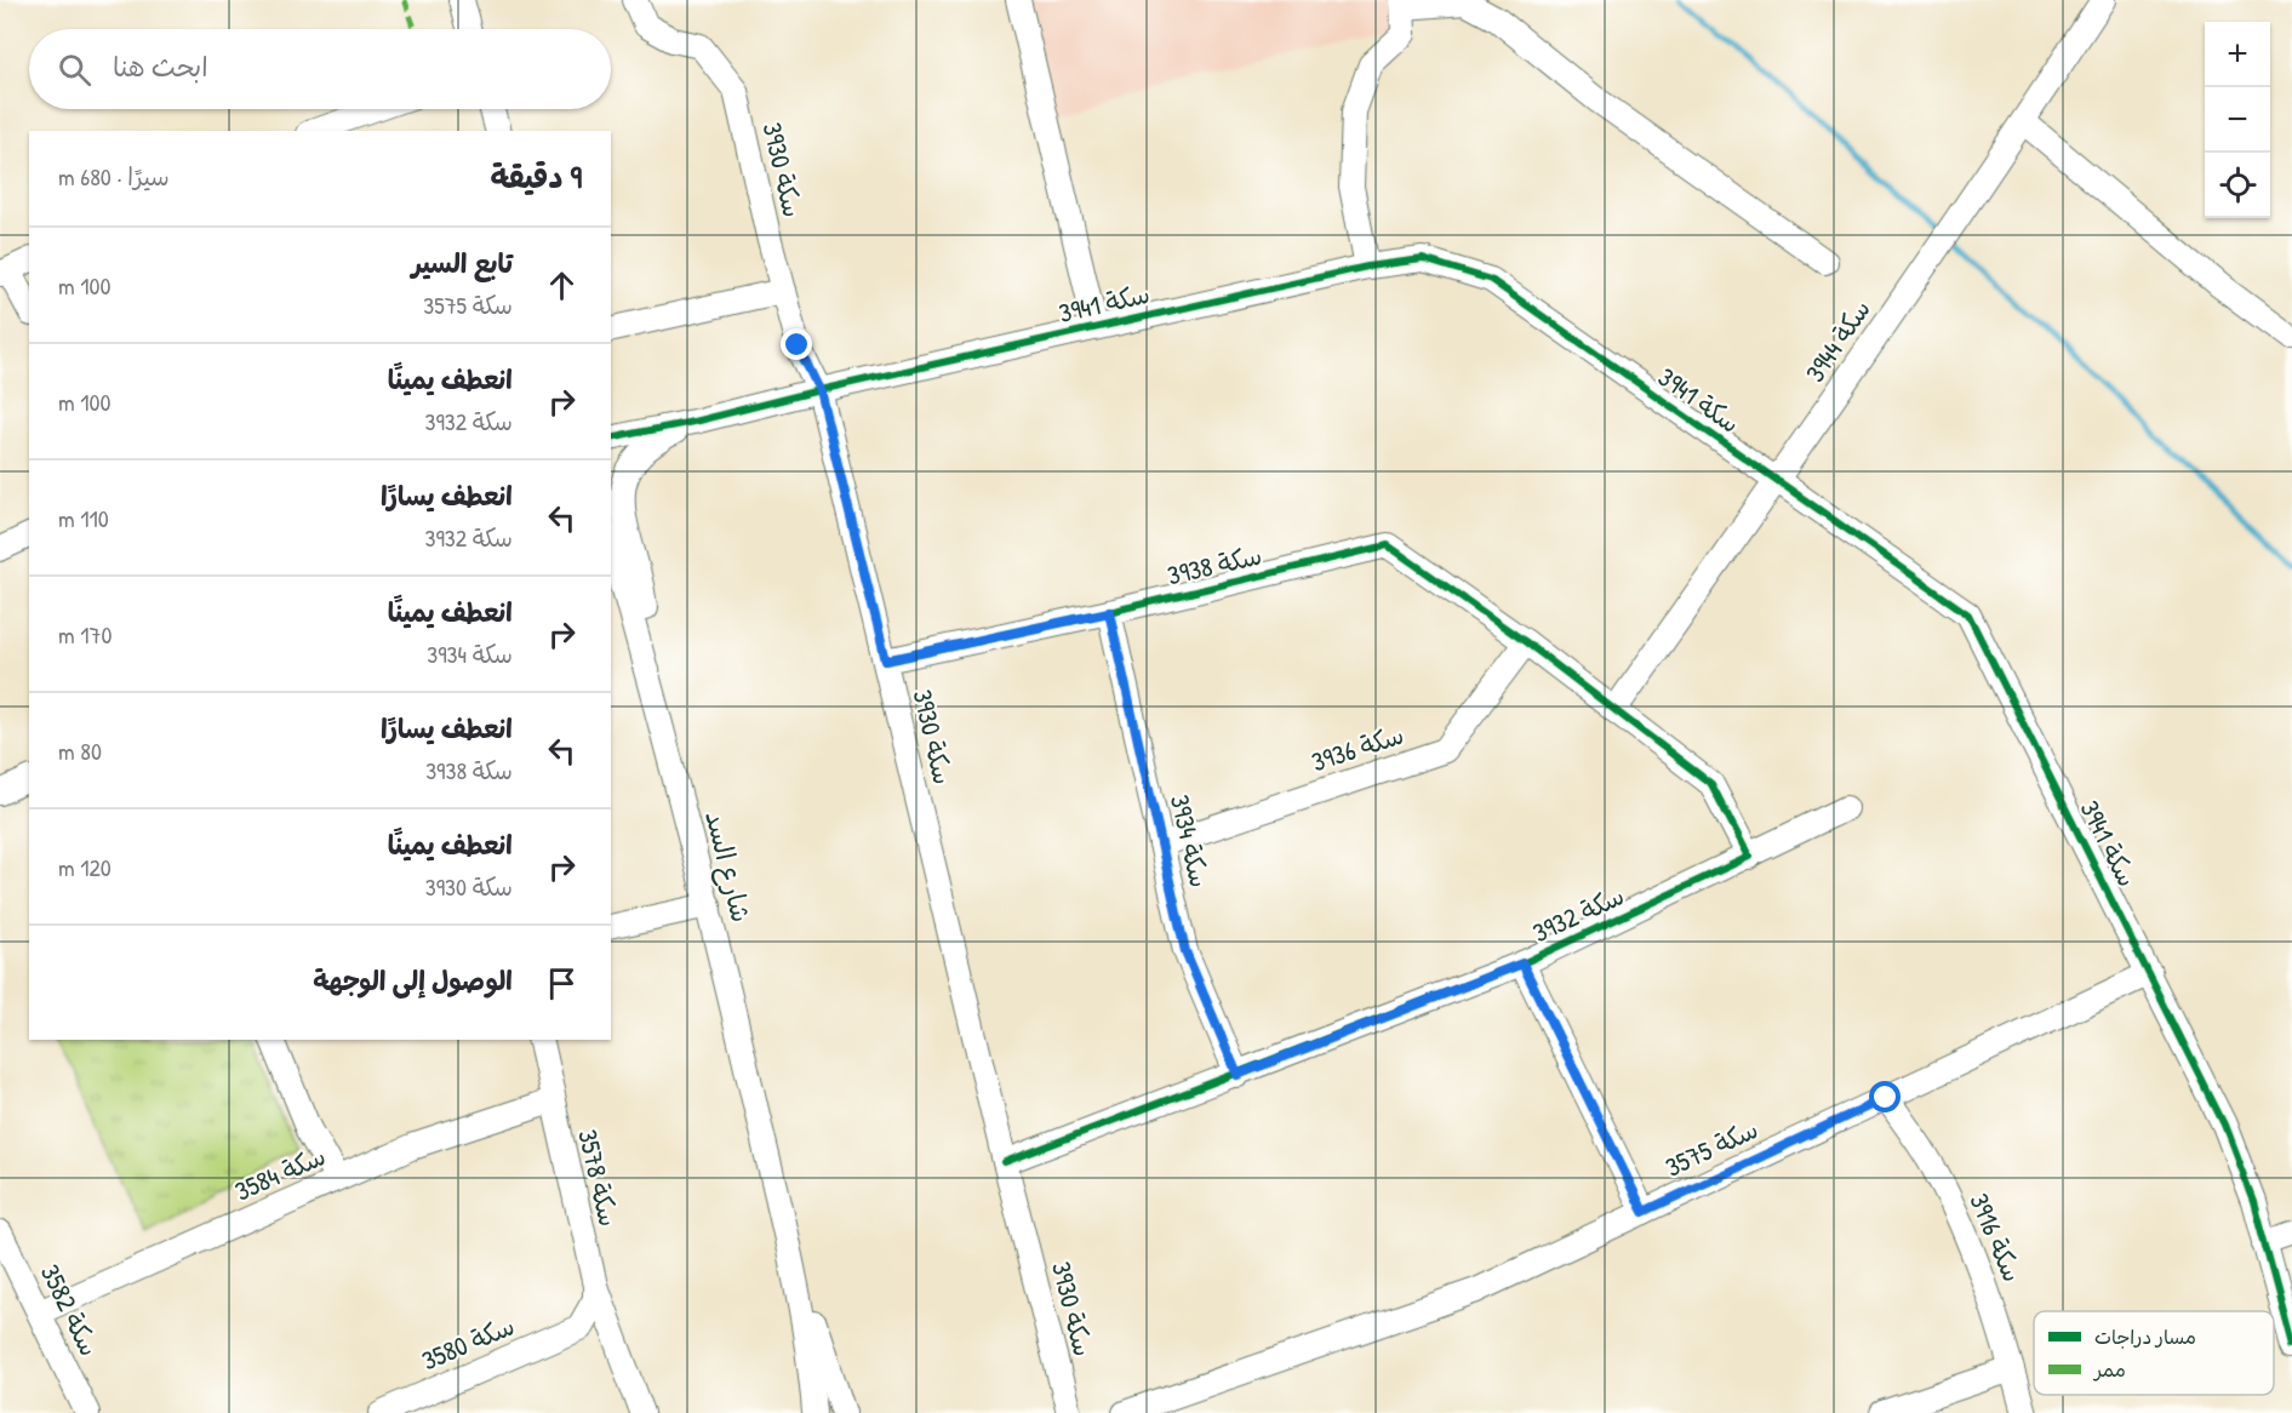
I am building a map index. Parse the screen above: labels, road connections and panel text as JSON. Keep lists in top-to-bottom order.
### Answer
{
  "streets": {
    "street": [
      "سكة 3930",
      "سكة 3941",
      "سكة 3944",
      "سكة 3938",
      "سكة 3936",
      "سكة 3934",
      "شارع السد",
      "سكة 3932",
      "سكة 3575",
      "سكة 3584",
      "سكة 3578",
      "سكة 3916",
      "سكة 3582",
      "سكة 3580"
    ]
  },
  "crossings": [
    ["سكة 3930", "سكة 3941"],
    ["سكة 3930", "سكة 3938"],
    ["سكة 3930", "سكة 3932"],
    ["سكة 3941", "سكة 3944"],
    ["سكة 3941", "سكة 3575"],
    ["سكة 3938", "سكة 3936"],
    ["سكة 3938", "سكة 3934"],
    ["سكة 3936", "سكة 3934"],
    ["سكة 3934", "سكة 3932"],
    ["سكة 3932", "سكة 3575"],
    ["سكة 3575", "سكة 3916"],
    ["سكة 3584", "سكة 3578"],
    ["سكة 3584", "سكة 3582"],
    ["سكة 3578", "سكة 3580"]
  ],
  "legend": ["مسار دراجات", "ممر"],
  "page": {
    "map_buttons": ["+", "−"],
    "search": "ابحث هنا",
    "heading": ["9 دقيقة", "سيرًا · 680 m"],
    "list": [
      ["تابع السير", "سكة 3575", "100 m"],
      ["انعطف يمينًا", "سكة 3932", "100 m"],
      ["انعطف يسارًا", "سكة 3932", "110 m"],
      ["انعطف يمينًا", "سكة 3934", "170 m"],
      ["انعطف يسارًا", "سكة 3938", "80 m"],
      ["انعطف يمينًا", "سكة 3930", "120 m"],
      "الوصول إلى الوجهة"
    ]
  }
}
